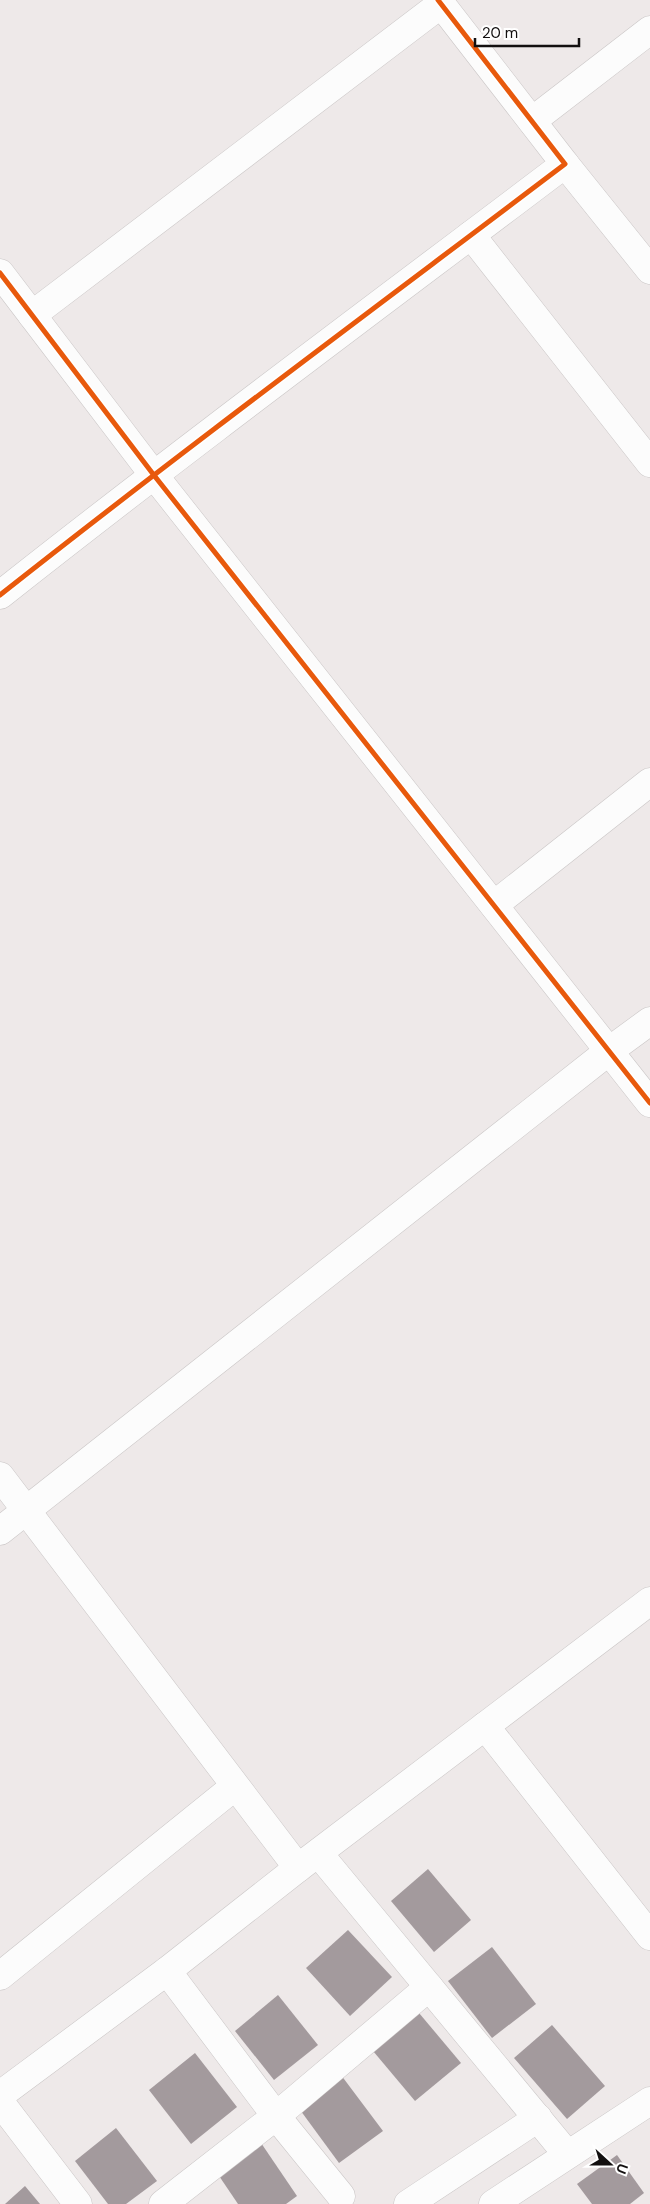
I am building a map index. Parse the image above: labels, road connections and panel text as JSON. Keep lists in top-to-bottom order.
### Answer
{
  "scale_bar": "20 m",
  "north": "right"
}
